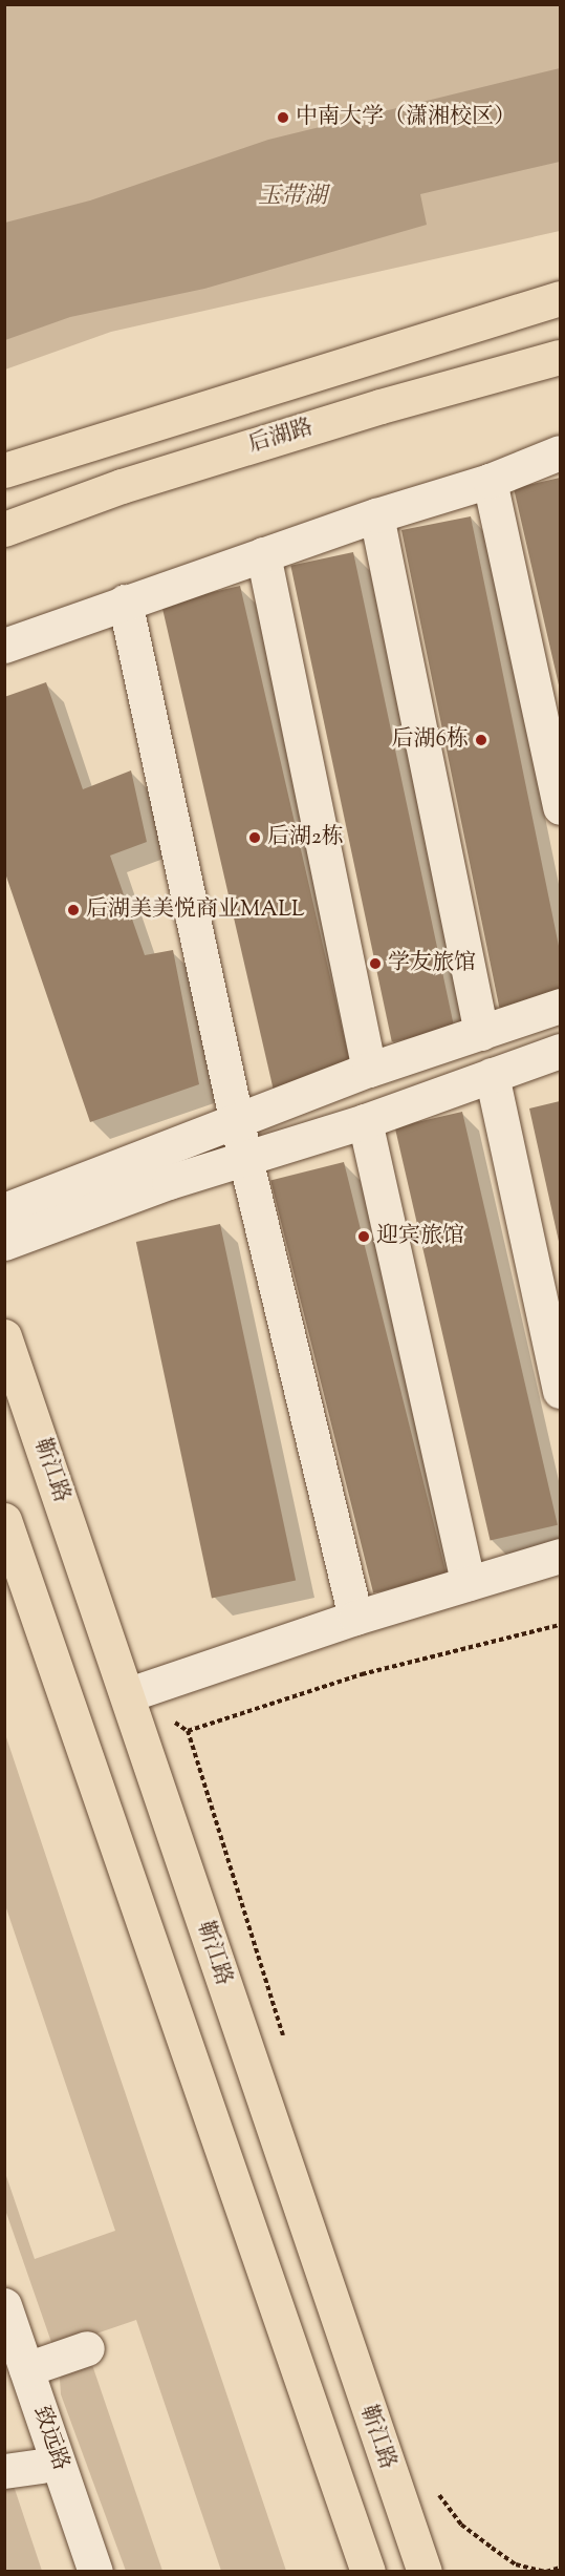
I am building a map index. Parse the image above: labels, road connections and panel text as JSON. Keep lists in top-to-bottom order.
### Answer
{
  "streets": {
    "main road": ["后湖路", "靳江路"],
    "street": ["致远路"]
  },
  "water": ["玉带湖"],
  "places": [
    "中南大学（潇湘校区）",
    "后湖6栋",
    "后湖2栋",
    "后湖美美悦商业MALL",
    "学友旅馆",
    "迎宾旅馆"
  ]
}
